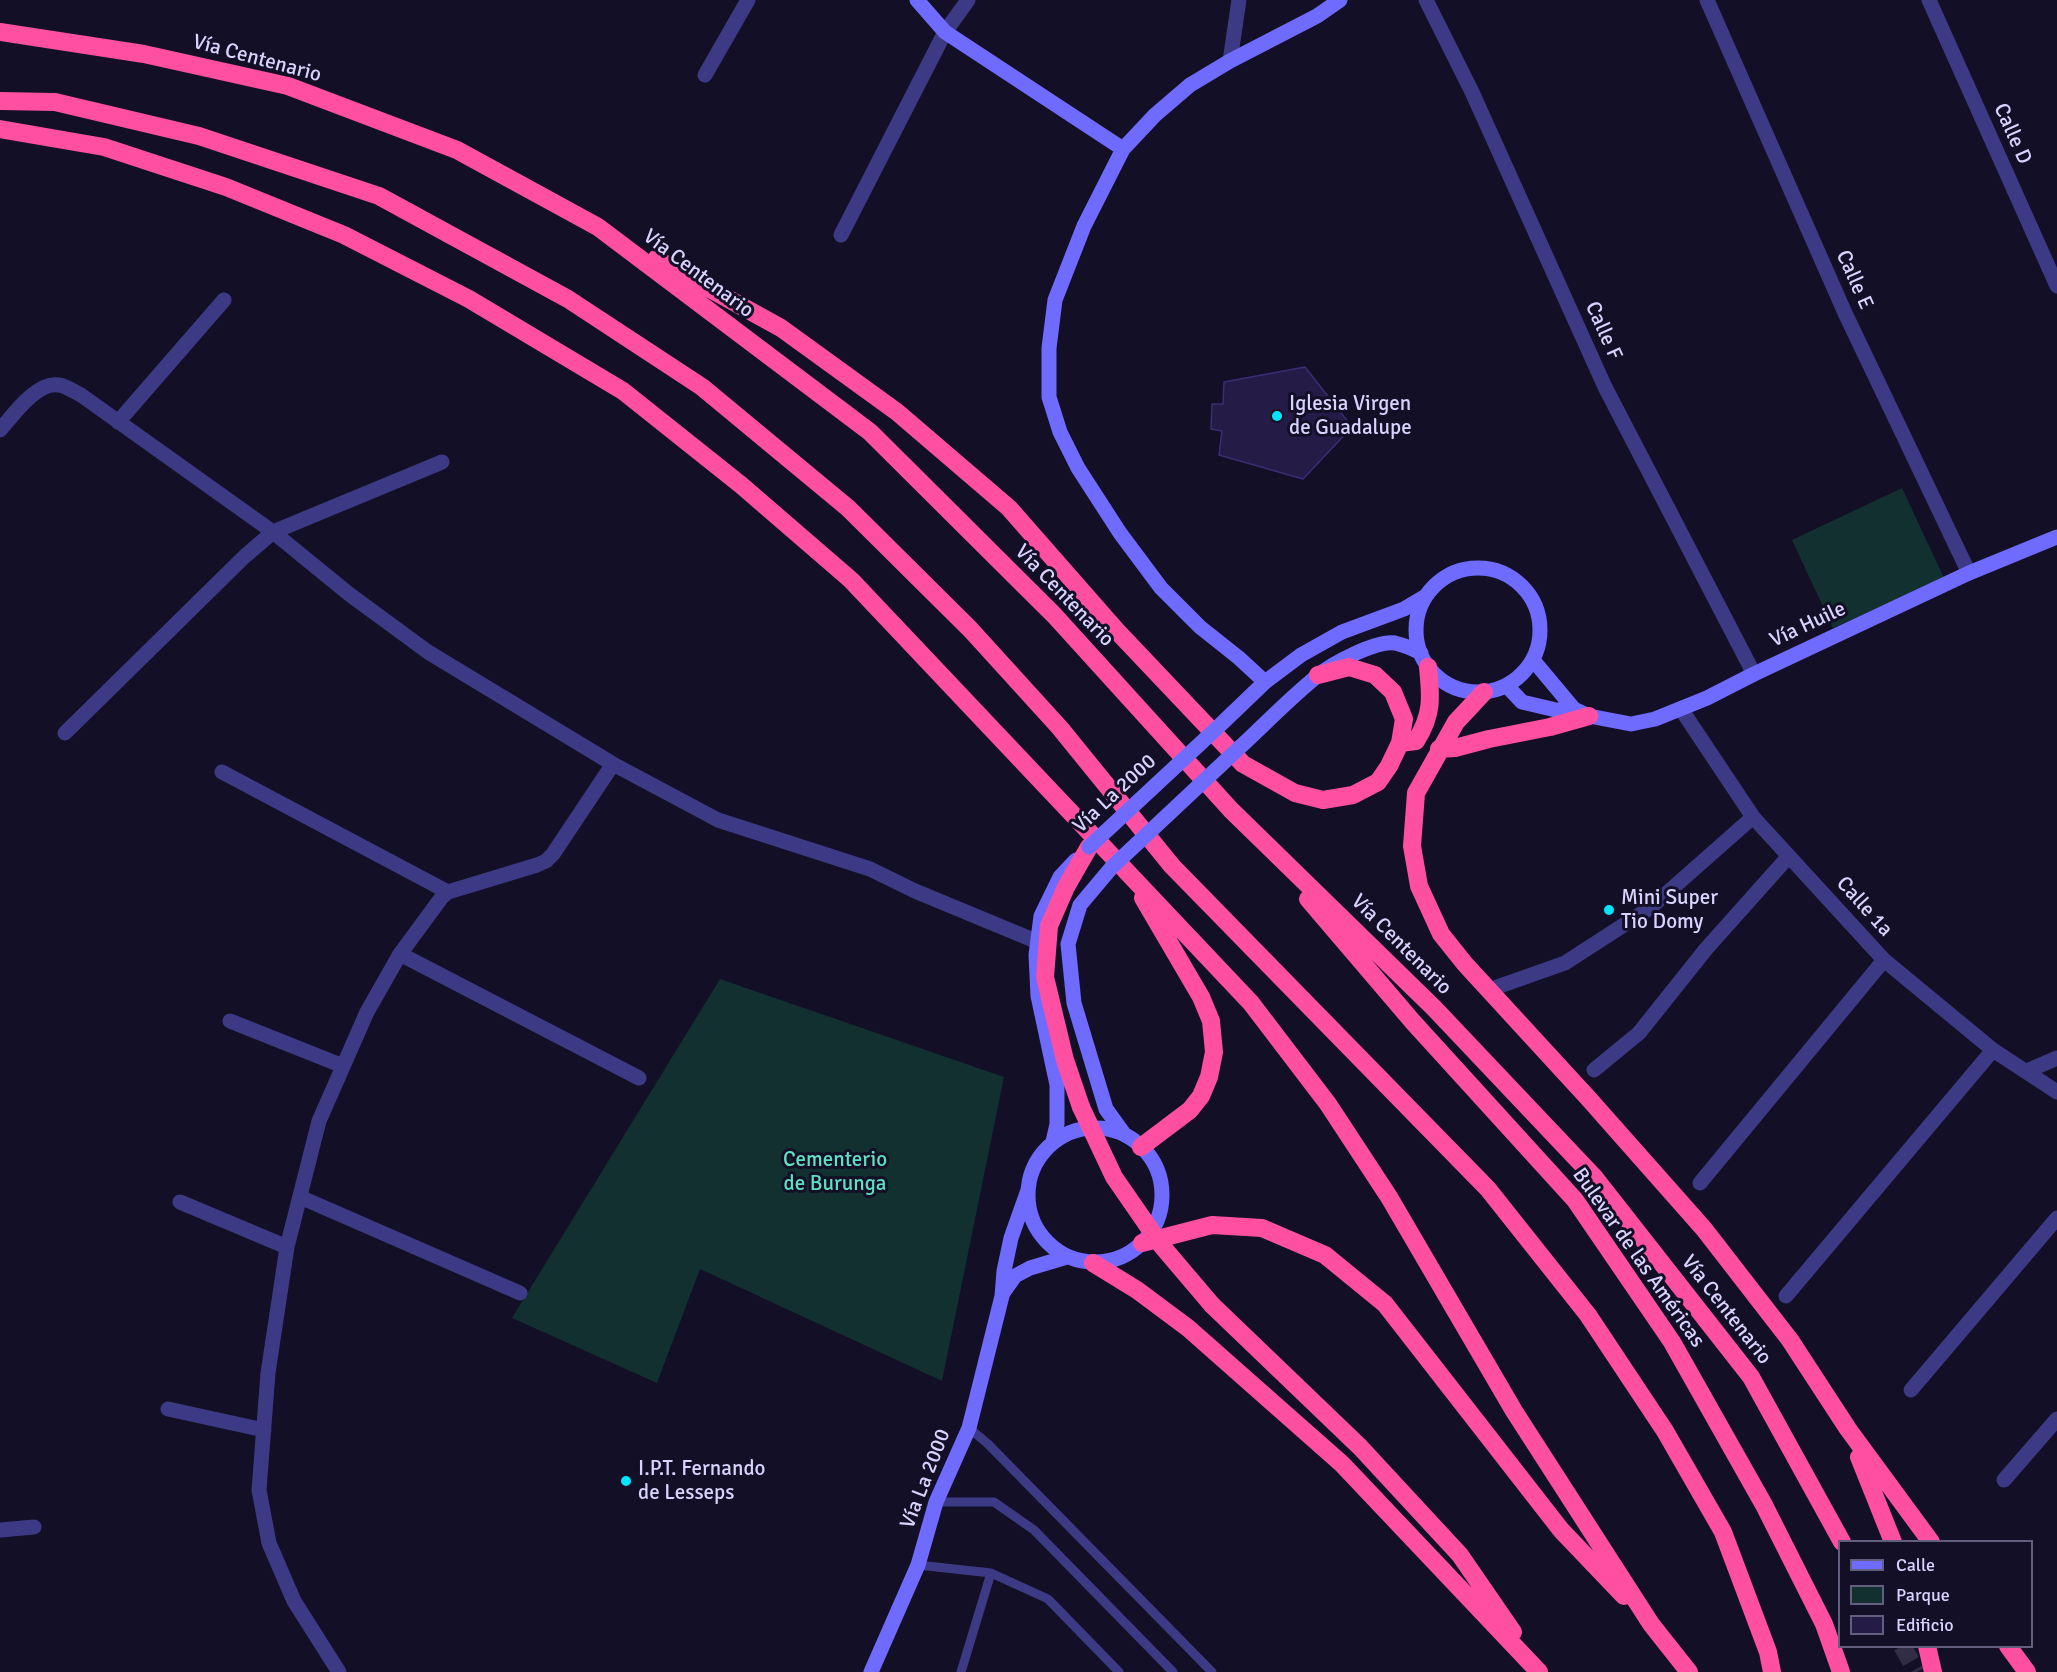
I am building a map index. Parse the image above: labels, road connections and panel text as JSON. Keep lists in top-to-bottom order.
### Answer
{
  "streets": {
    "highway": ["Vía Centenario", "Bulevar de las Américas"],
    "street": [
      "Calle D",
      "Calle E",
      "Calle F",
      "Vía Huile",
      "Vía La 2000",
      "Calle 1a"
    ]
  },
  "crossings": [
    ["Vía Centenario", "Bulevar de las Américas"],
    ["Calle E", "Vía Huile"],
    ["Calle F", "Vía Huile"],
    ["Vía Huile", "Vía La 2000"],
    ["Vía Huile", "Calle 1a"]
  ],
  "parks": ["Cementerio de Burunga"],
  "places": ["Iglesia Virgen de Guadalupe", "Mini Super Tio Domy", "I.P.T. Fernando de Lesseps"],
  "legend": ["Calle", "Parque", "Edificio"]
}
